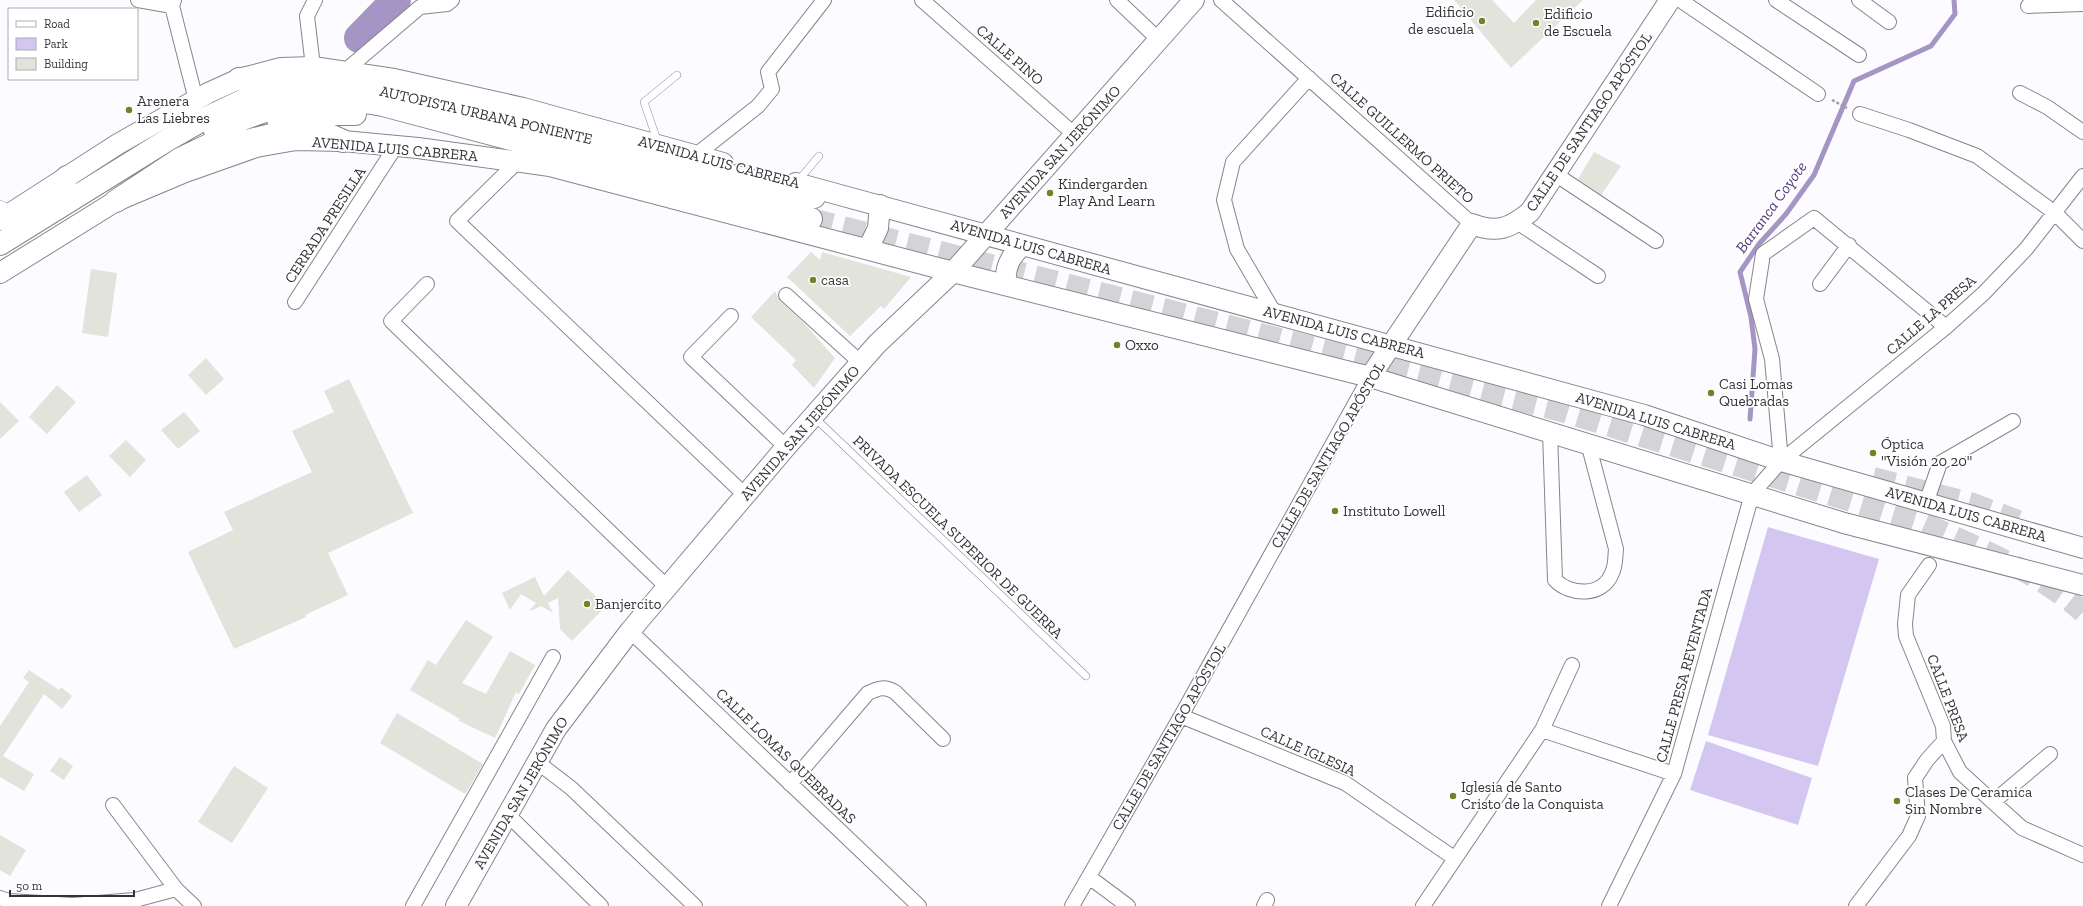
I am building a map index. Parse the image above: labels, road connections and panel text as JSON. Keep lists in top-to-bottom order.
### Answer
{
  "streets": {
    "highway": ["AUTOPISTA URBANA PONIENTE"],
    "main road": ["CALLE DE SANTIAGO APÓSTOL", "AVENIDA LUIS CABRERA", "AVENIDA SAN JERÓNIMO"],
    "street": [
      "CALLE PINO",
      "CALLE GUILLERMO PRIETO",
      "CERRADA PRESILLA",
      "CALLE LA PRESA",
      "CALLE PRESA REVENTADA",
      "CALLE PRESA",
      "CALLE IGLESIA",
      "CALLE LOMAS QUEBRADAS"
    ],
    "lane": ["PRIVADA ESCUELA SUPERIOR DE GUERRA"]
  },
  "crossings": [
    ["CALLE PINO", "AVENIDA SAN JERÓNIMO"],
    ["AUTOPISTA URBANA PONIENTE", "AVENIDA LUIS CABRERA"],
    ["CALLE DE SANTIAGO APÓSTOL", "CALLE GUILLERMO PRIETO"],
    ["CALLE DE SANTIAGO APÓSTOL", "AVENIDA LUIS CABRERA"],
    ["CALLE DE SANTIAGO APÓSTOL", "CALLE IGLESIA"],
    ["CALLE GUILLERMO PRIETO", "AVENIDA LUIS CABRERA"],
    ["AVENIDA LUIS CABRERA", "AVENIDA SAN JERÓNIMO"],
    ["AVENIDA LUIS CABRERA", "CERRADA PRESILLA"],
    ["AVENIDA LUIS CABRERA", "CALLE LA PRESA"],
    ["AVENIDA LUIS CABRERA", "CALLE PRESA REVENTADA"],
    ["AVENIDA SAN JERÓNIMO", "PRIVADA ESCUELA SUPERIOR DE GUERRA"],
    ["AVENIDA SAN JERÓNIMO", "CALLE LOMAS QUEBRADAS"],
    ["CALLE LA PRESA", "CALLE PRESA REVENTADA"]
  ],
  "water": ["Barranca Coyote"],
  "places": [
    "Edificio de escuela",
    "Edificio de Escuela",
    "Arenera Las Liebres",
    "Kindergarden Play And Learn",
    "casa",
    "Oxxo",
    "Casi Lomas Quebradas",
    "Óptica \"Visión 20 20\"",
    "Instituto Lowell",
    "Banjercito",
    "Iglesia de Santo Cristo de la Conquista",
    "Clases De Ceramica Sin Nombre"
  ],
  "legend": ["Road", "Park", "Building"],
  "scale_bar": "50 m"
}
